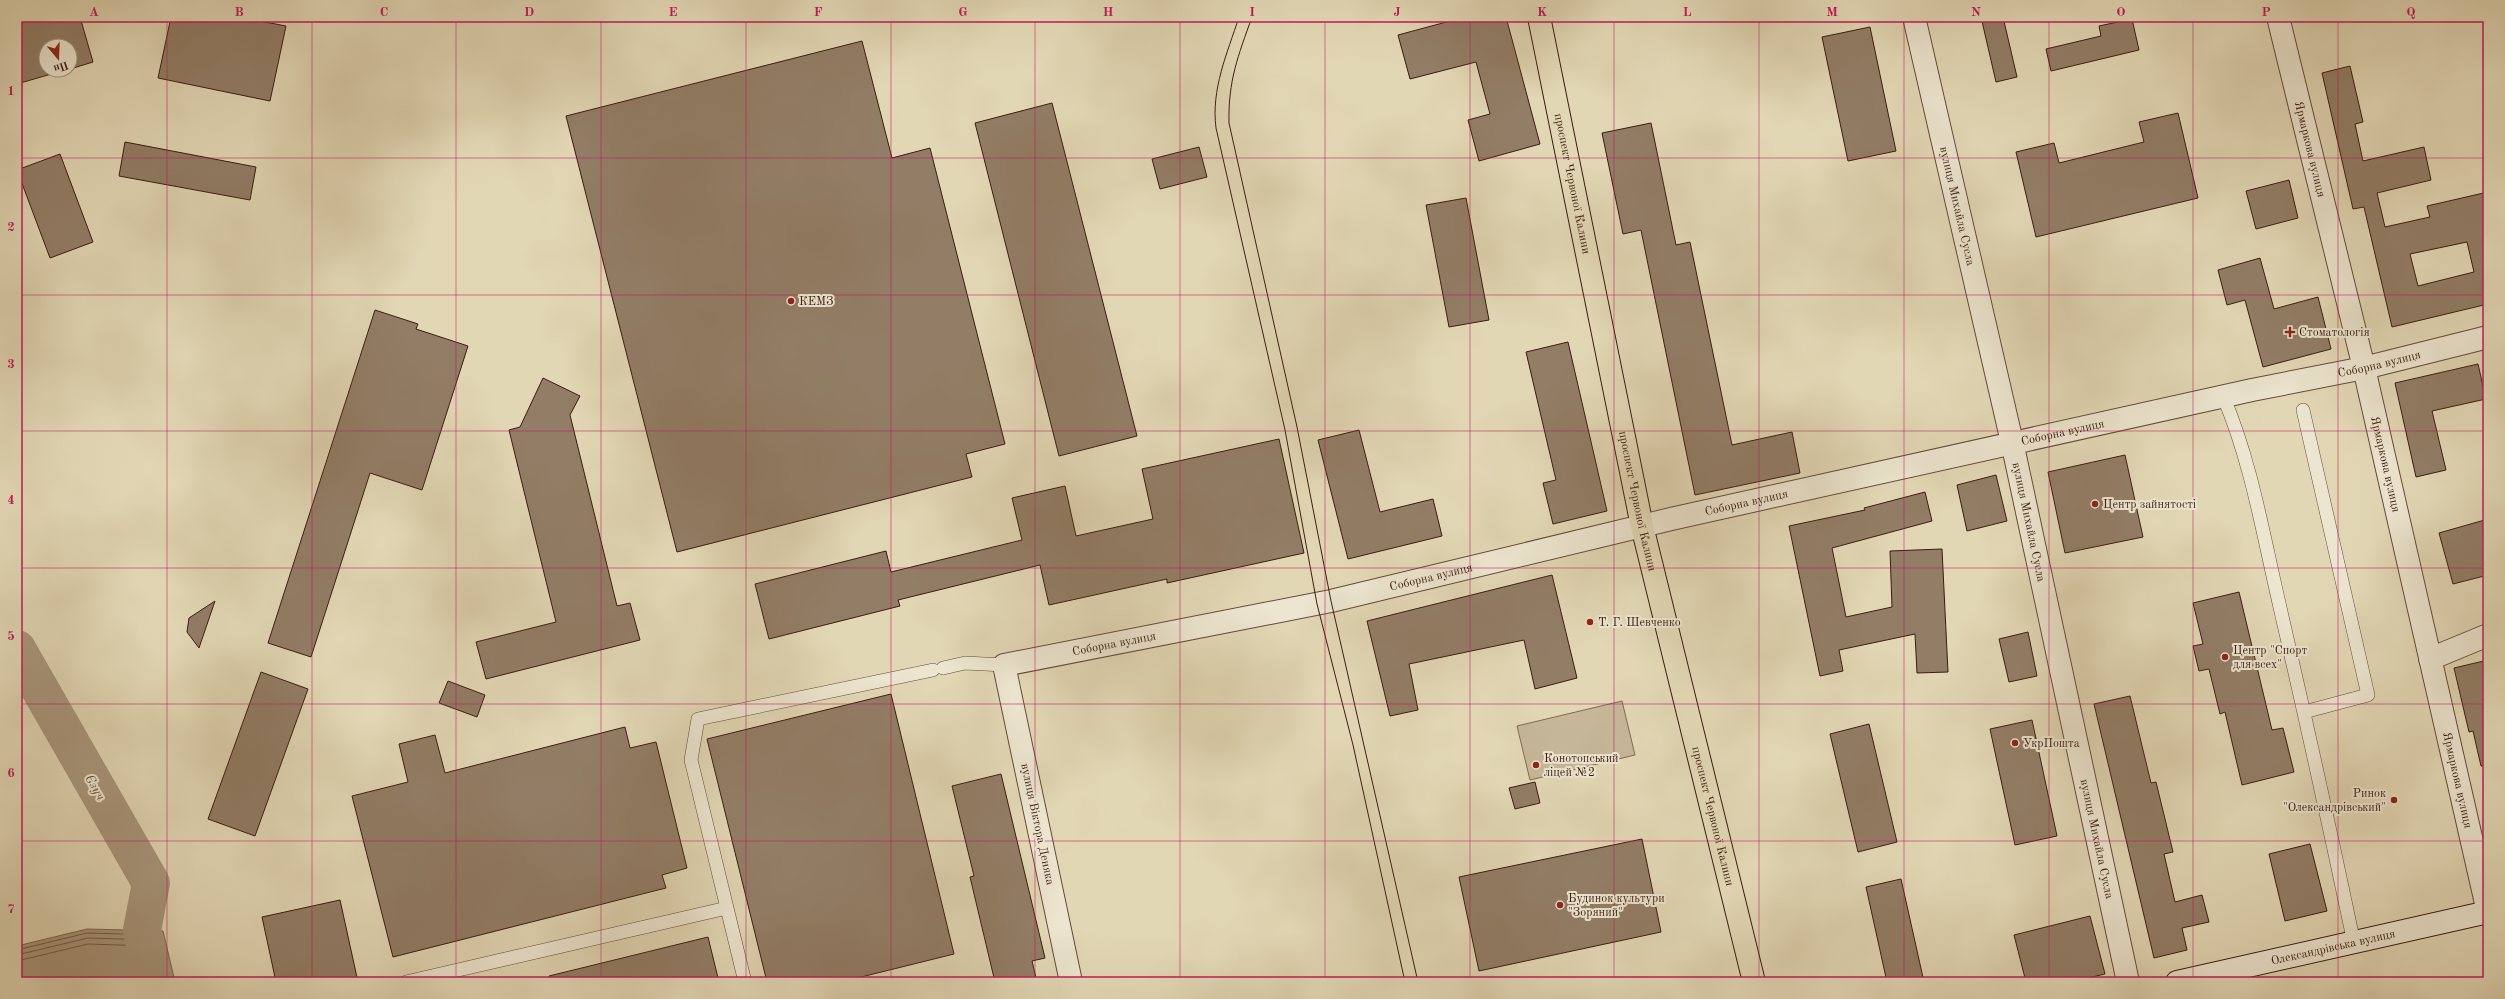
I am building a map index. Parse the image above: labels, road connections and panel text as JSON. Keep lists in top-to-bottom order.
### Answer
{
  "streets": {
    "main road": ["проспект Червоної Калини"],
    "street": [
      "Ярмаркова вулиця",
      "вулиця Михайла Сусла",
      "Соборна вулиця",
      "вулиця Віктора Деняка",
      "Олександрівська вулиця"
    ]
  },
  "crossings": [
    ["Ярмаркова вулиця", "Соборна вулиця"],
    ["Ярмаркова вулиця", "Олександрівська вулиця"],
    ["проспект Червоної Калини", "Соборна вулиця"],
    ["вулиця Михайла Сусла", "Соборна вулиця"],
    ["Соборна вулиця", "вулиця Віктора Деняка"]
  ],
  "water": ["Єзуч"],
  "places": {
    "other": [
      "КЕМЗ",
      "Центр зайнятості",
      "Т. Г. Шевченко",
      "Центр \"Спорт для всех\"",
      "УкрПошта",
      "Конотопський ліцей №2",
      "Ринок \"Олександрівський\"",
      "Будинок культури \"Зоряний\""
    ],
    "health": ["Стоматологія"]
  },
  "north": "bottom",
  "grid": {
    "columns": [
      "A",
      "B",
      "C",
      "D",
      "E",
      "F",
      "G",
      "H",
      "I",
      "J",
      "K",
      "L",
      "M",
      "N",
      "O",
      "P",
      "Q"
    ],
    "rows": [
      "1",
      "2",
      "3",
      "4",
      "5",
      "6",
      "7"
    ]
  }
}
